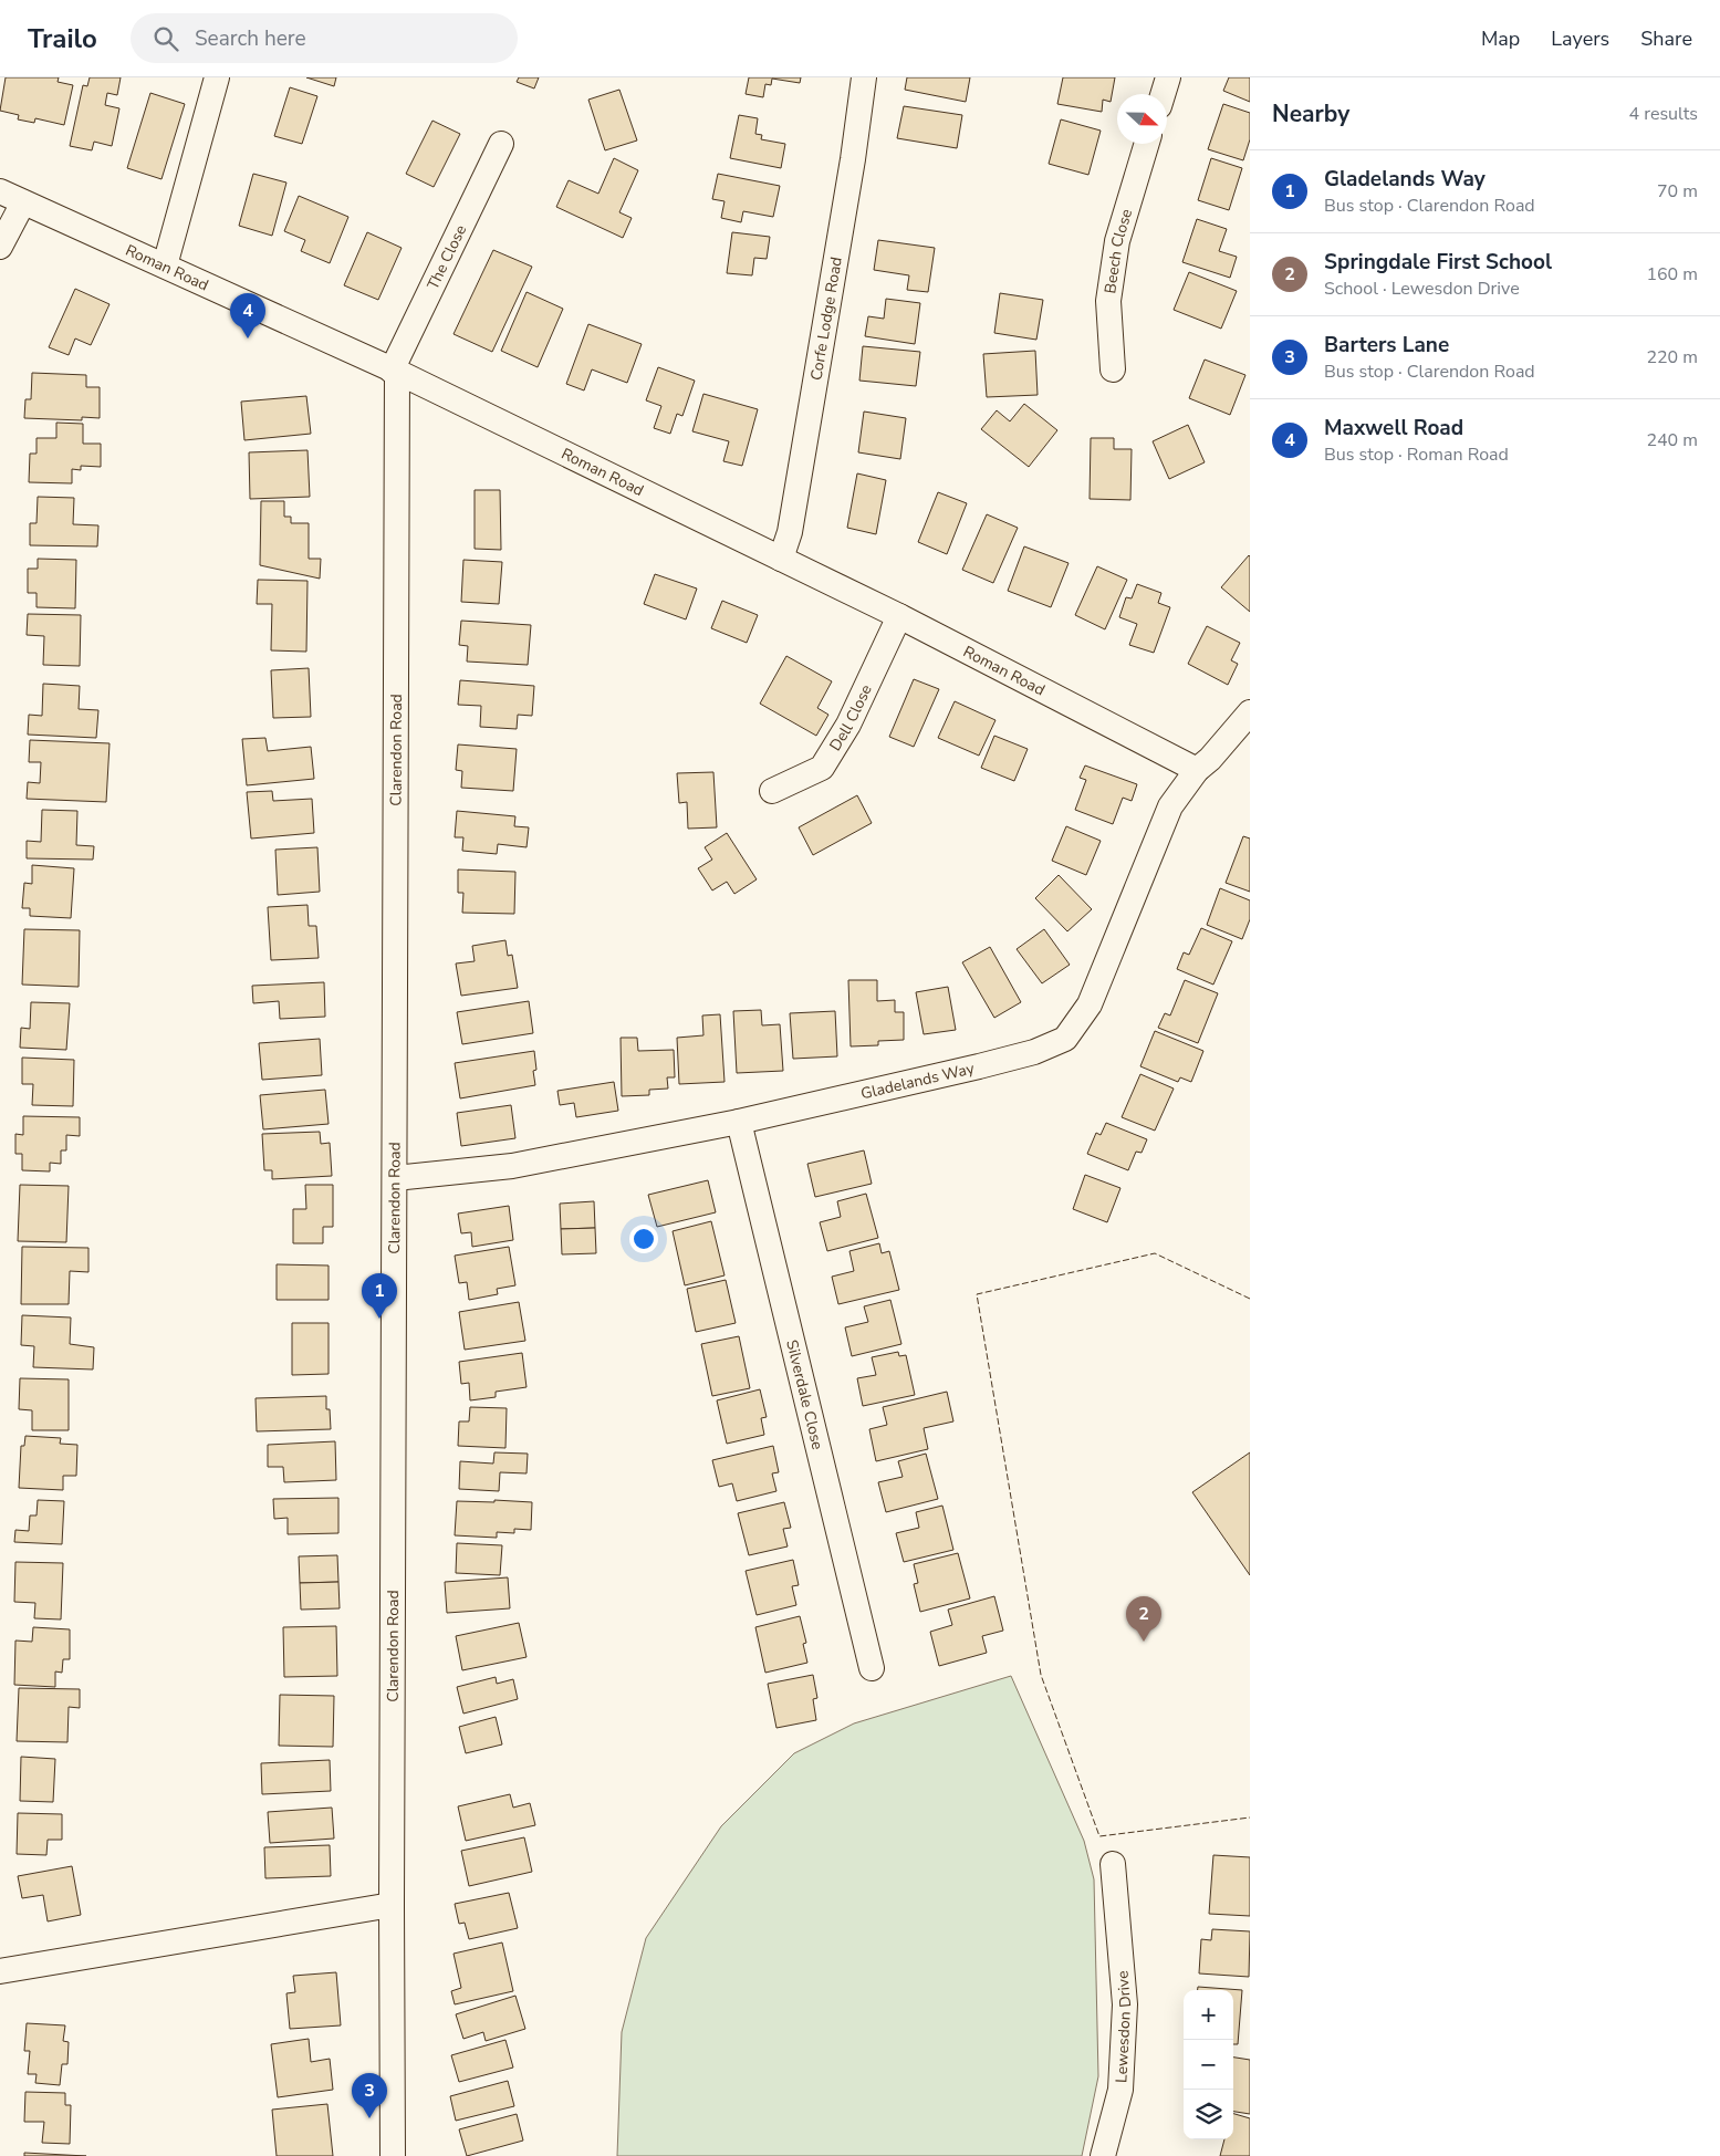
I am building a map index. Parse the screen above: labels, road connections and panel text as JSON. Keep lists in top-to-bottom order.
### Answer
{
  "streets": {
    "street": [
      "Beech Close",
      "The Close",
      "Roman Road",
      "Corfe Lodge Road",
      "Dell Close",
      "Clarendon Road",
      "Gladelands Way",
      "Silverdale Close",
      "Lewesdon Drive"
    ]
  },
  "crossings": [
    ["The Close", "Roman Road"],
    ["The Close", "Clarendon Road"],
    ["Roman Road", "Corfe Lodge Road"],
    ["Roman Road", "Dell Close"],
    ["Roman Road", "Clarendon Road"],
    ["Roman Road", "Gladelands Way"],
    ["Clarendon Road", "Gladelands Way"],
    ["Gladelands Way", "Silverdale Close"]
  ],
  "north": "right",
  "page": {
    "header": "Trailo",
    "search": "Search here",
    "nav": ["Map", "Layers", "Share"],
    "heading": ["Nearby", "4 results"],
    "list": [
      {
        "mark": "1",
        "name": "Gladelands Way",
        "note": "Bus stop · Clarendon Road",
        "value": "70 m"
      },
      {
        "mark": "2",
        "name": "Springdale First School",
        "note": "School · Lewesdon Drive",
        "value": "160 m"
      },
      {
        "mark": "3",
        "name": "Barters Lane",
        "note": "Bus stop · Clarendon Road",
        "value": "220 m"
      },
      {
        "mark": "4",
        "name": "Maxwell Road",
        "note": "Bus stop · Roman Road",
        "value": "240 m"
      }
    ],
    "pins": [
      "4",
      "1",
      "2",
      "3"
    ],
    "map_buttons": ["+", "−"]
  }
}
